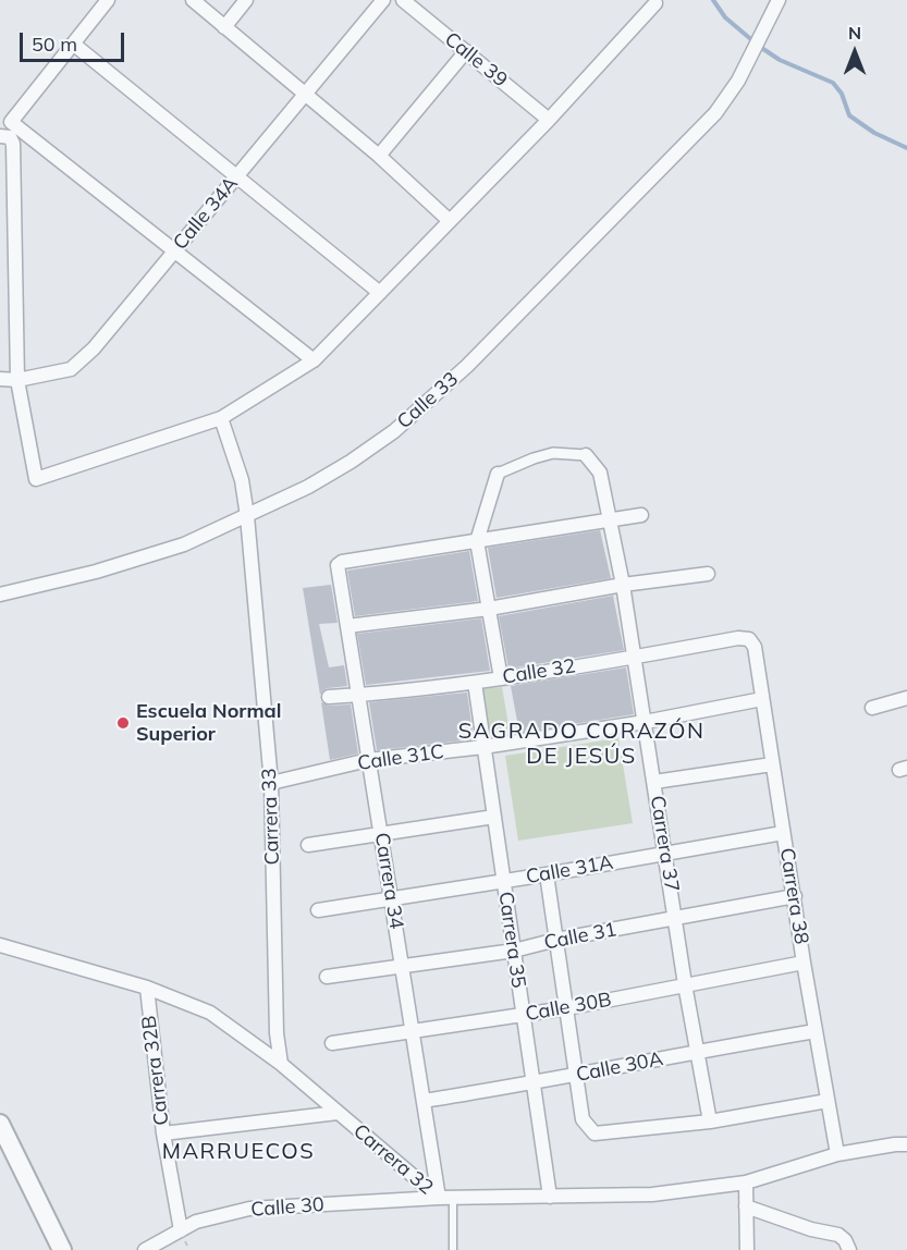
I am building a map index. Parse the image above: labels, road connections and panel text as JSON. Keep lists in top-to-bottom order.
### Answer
{
  "streets": {
    "street": [
      "Calle 39",
      "Calle 34A",
      "Calle 33",
      "Calle 32",
      "Calle 31C",
      "Carrera 33",
      "Carrera 37",
      "Calle 31A",
      "Carrera 34",
      "Carrera 38",
      "Calle 31",
      "Carrera 35",
      "Calle 30B",
      "Calle 30A",
      "Carrera 32B",
      "Carrera 32",
      "Calle 30"
    ]
  },
  "crossings": [
    ["Calle 33", "Carrera 33"],
    ["Calle 32", "Carrera 37"],
    ["Calle 32", "Carrera 34"],
    ["Calle 32", "Carrera 38"],
    ["Calle 32", "Carrera 35"],
    ["Calle 31C", "Carrera 33"],
    ["Calle 31C", "Carrera 37"],
    ["Calle 31C", "Carrera 34"],
    ["Calle 31C", "Carrera 38"],
    ["Calle 31C", "Carrera 35"],
    ["Carrera 33", "Carrera 32"],
    ["Carrera 37", "Calle 31A"],
    ["Carrera 37", "Calle 31"],
    ["Carrera 37", "Calle 30B"],
    ["Carrera 37", "Calle 30A"],
    ["Calle 31A", "Carrera 34"],
    ["Calle 31A", "Carrera 38"],
    ["Calle 31A", "Carrera 35"],
    ["Carrera 34", "Calle 31"],
    ["Carrera 34", "Calle 30B"],
    ["Carrera 34", "Calle 30A"],
    ["Carrera 34", "Carrera 32"],
    ["Carrera 34", "Calle 30"],
    ["Carrera 38", "Calle 31"],
    ["Carrera 38", "Calle 30B"],
    ["Carrera 38", "Calle 30A"],
    ["Carrera 38", "Carrera 32"],
    ["Calle 31", "Carrera 35"],
    ["Carrera 35", "Calle 30B"],
    ["Carrera 35", "Calle 30A"],
    ["Carrera 35", "Carrera 32"],
    ["Carrera 32B", "Carrera 32"],
    ["Carrera 32B", "Calle 30"],
    ["Carrera 32", "Calle 30"]
  ],
  "districts": ["SAGRADO CORAZÓN DE JESÚS", "MARRUECOS"],
  "places": ["Escuela Normal Superior"],
  "scale_bar": "50 m",
  "north": "top"
}
